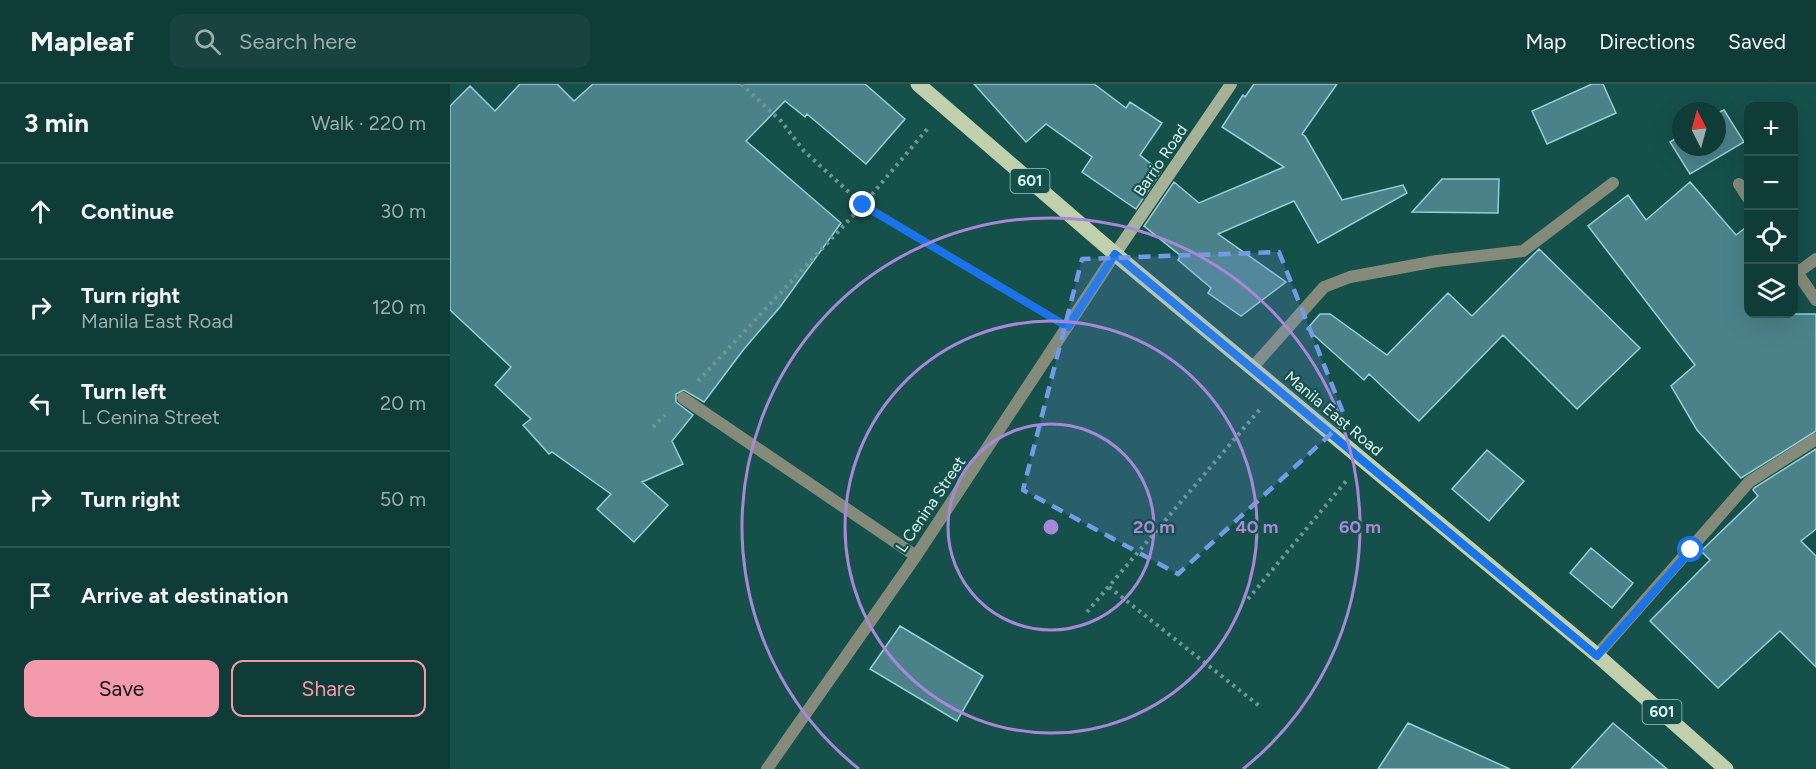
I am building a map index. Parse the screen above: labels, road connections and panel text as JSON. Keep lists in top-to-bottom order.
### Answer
{
  "streets": {
    "main road": ["601", "Manila East Road"],
    "street": ["Barrio Road", "L Cenina Street"]
  },
  "crossings": [
    ["Barrio Road", "Manila East Road"],
    ["Barrio Road", "L Cenina Street"],
    ["Manila East Road", "L Cenina Street"]
  ],
  "north": "top",
  "page": {
    "header": "Mapleaf",
    "search": "Search here",
    "nav": ["Map", "Directions", "Saved"],
    "heading": ["3 min", "Walk · 220 m"],
    "map_buttons": ["+", "−"],
    "list": [
      ["Continue", "30 m"],
      ["Turn right", "Manila East Road", "120 m"],
      ["Turn left", "L Cenina Street", "20 m"],
      ["Turn right", "50 m"],
      "Arrive at destination"
    ],
    "buttons": ["Save", "Share"]
  },
  "rings": ["20 m", "40 m", "60 m"]
}
